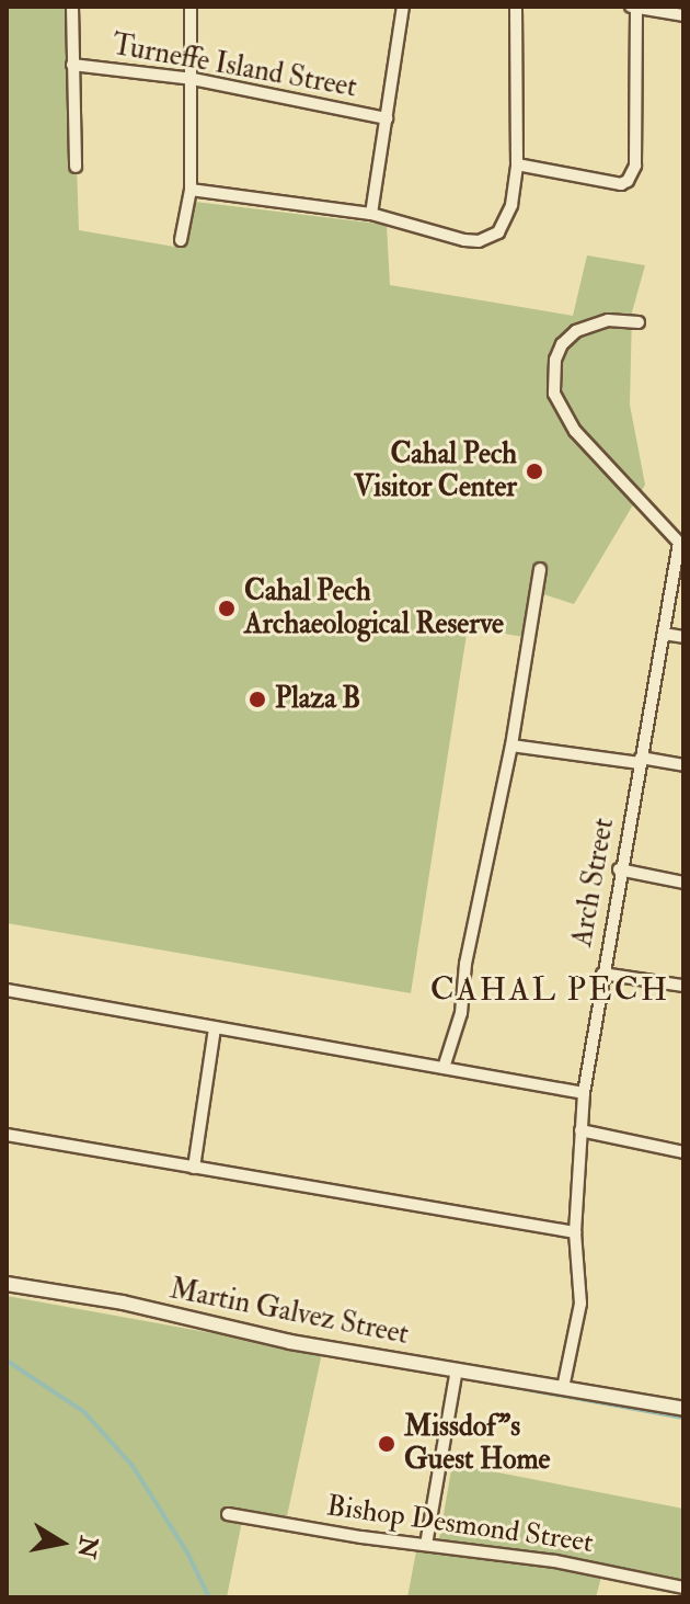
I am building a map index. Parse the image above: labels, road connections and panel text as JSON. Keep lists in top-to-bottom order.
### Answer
{
  "streets": {
    "street": [
      "Turneffe Island Street",
      "Arch Street",
      "Martin Galvez Street",
      "Bishop Desmond Street"
    ]
  },
  "crossings": [
    ["Arch Street", "Martin Galvez Street"]
  ],
  "districts": ["CAHAL PECH"],
  "places": [
    "Cahal Pech Visitor Center",
    "Cahal Pech Archaeological Reserve",
    "Plaza B",
    "Missdof\"s Guest Home"
  ],
  "north": "right"
}
